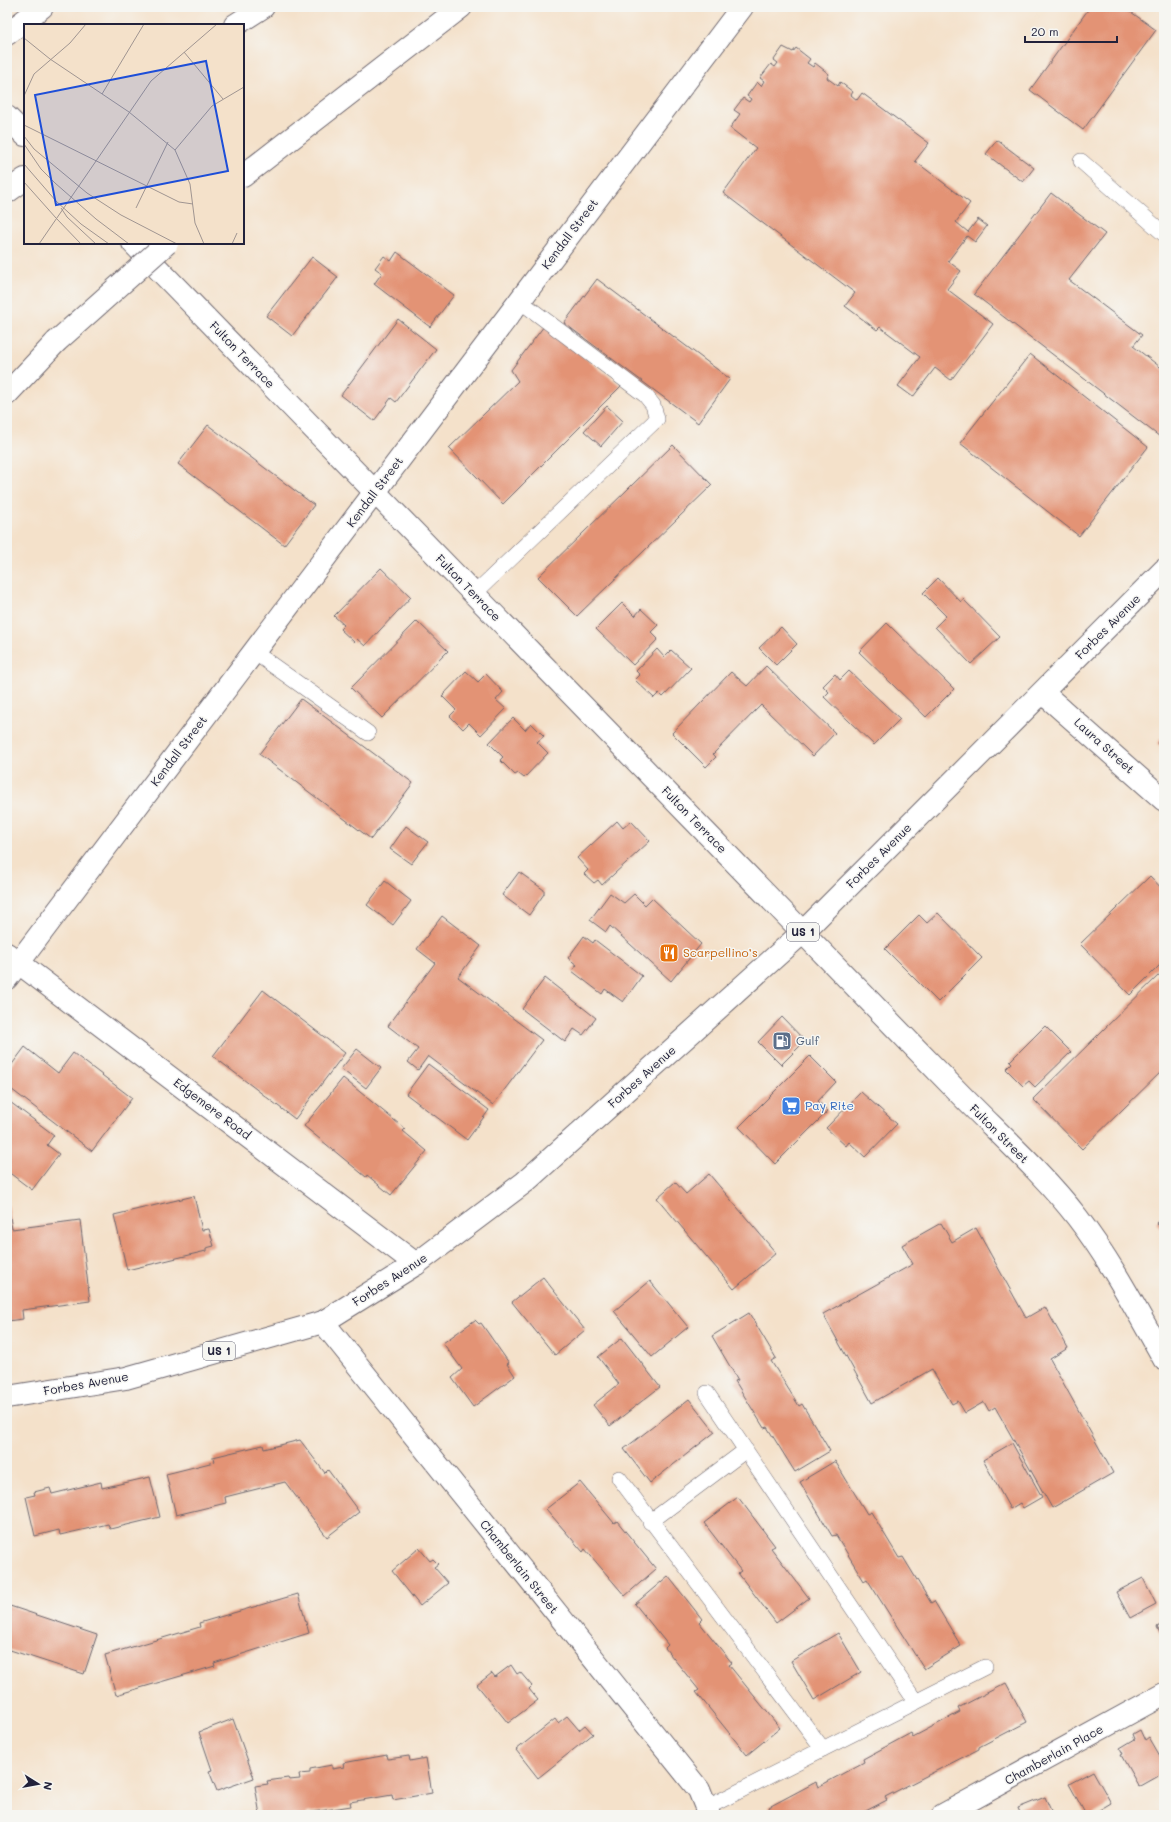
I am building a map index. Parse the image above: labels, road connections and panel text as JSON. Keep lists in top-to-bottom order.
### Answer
{
  "streets": {
    "main road": [
      "Kendall Street",
      "Fulton Terrace",
      "Forbes Avenue",
      "Laura Street",
      "US 1",
      "Edgemere Road",
      "Fulton Street",
      "Chamberlain Street",
      "Chamberlain Place"
    ]
  },
  "crossings": [
    ["Kendall Street", "Fulton Terrace"],
    ["Kendall Street", "Edgemere Road"],
    ["Fulton Terrace", "Forbes Avenue"],
    ["Fulton Terrace", "Fulton Street"],
    ["Forbes Avenue", "Laura Street"],
    ["Forbes Avenue", "Edgemere Road"],
    ["Forbes Avenue", "Fulton Street"],
    ["Forbes Avenue", "Chamberlain Street"]
  ],
  "places": {
    "restaurant": ["Scarpellino’s"],
    "fuel station": ["Gulf"],
    "supermarket": ["Pay Rite"]
  },
  "scale_bar": "20 m",
  "north": "right"
}
